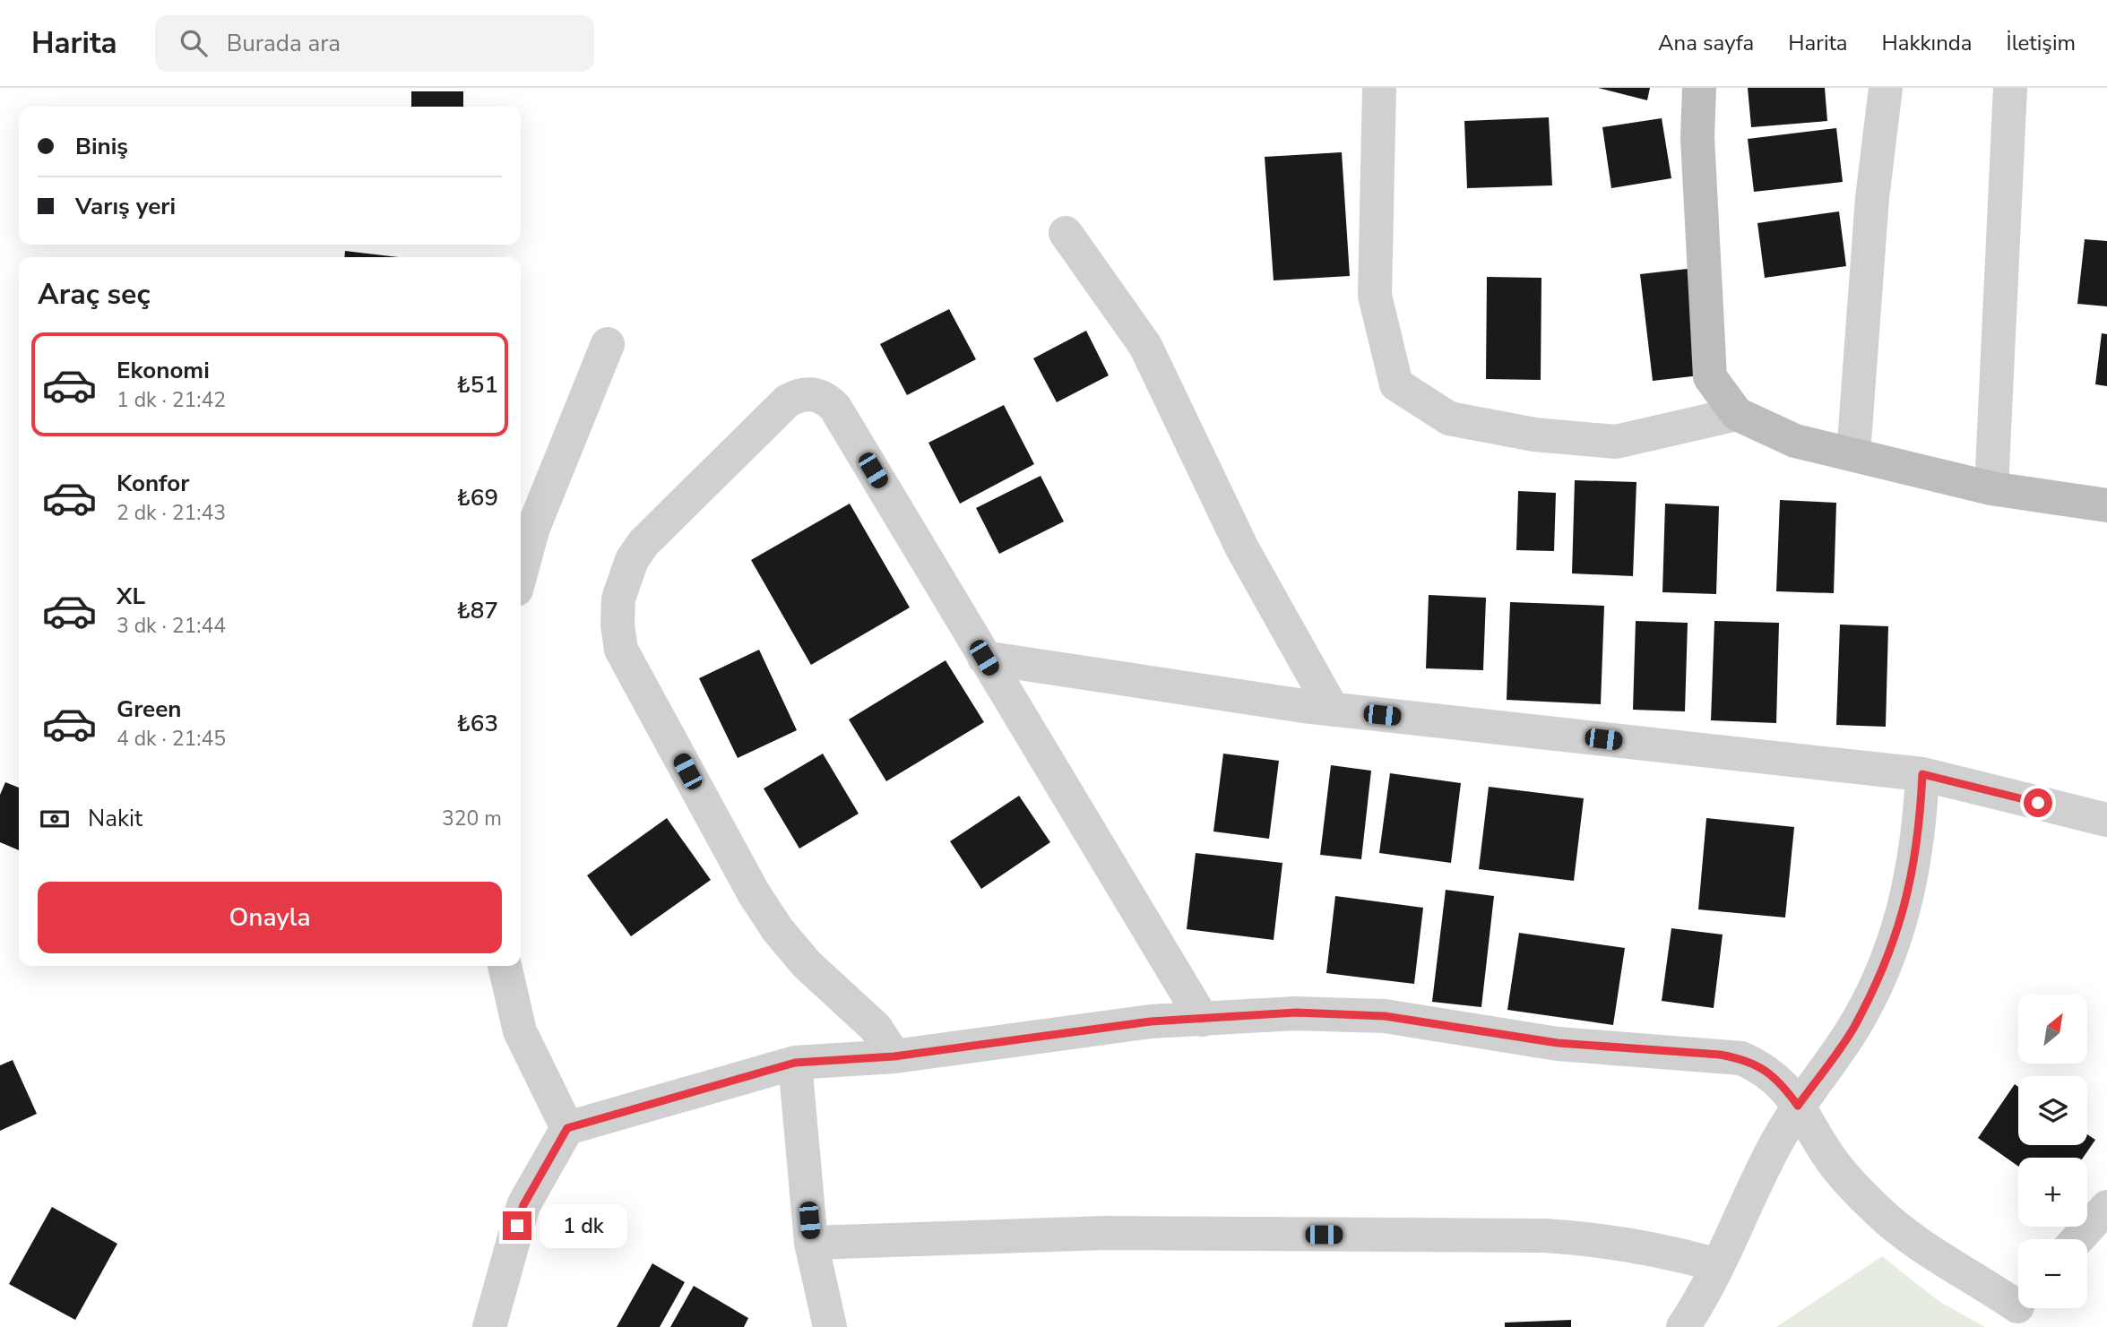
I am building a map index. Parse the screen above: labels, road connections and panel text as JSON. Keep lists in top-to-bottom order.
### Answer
{
  "north": "top right",
  "page": {
    "header": "Harita",
    "search": "Burada ara",
    "nav": [
      "Ana sayfa",
      "Harita",
      "Hakkında",
      "İletişim"
    ],
    "banner": ["Biniş", "Varış yeri"],
    "heading": "Araç seç",
    "list": [
      {
        "name": "Ekonomi",
        "note": "1 dk · 21:42",
        "value": "₺51"
      },
      {
        "name": "Konfor",
        "note": "2 dk · 21:43",
        "value": "₺69"
      },
      {
        "name": "XL",
        "note": "3 dk · 21:44",
        "value": "₺87"
      },
      {
        "name": "Green",
        "note": "4 dk · 21:45",
        "value": "₺63"
      }
    ],
    "pay": ["Nakit", "320 m"],
    "buttons": "Onayla",
    "map_buttons": ["+", "−"],
    "bubble": "1 dk"
  }
}
